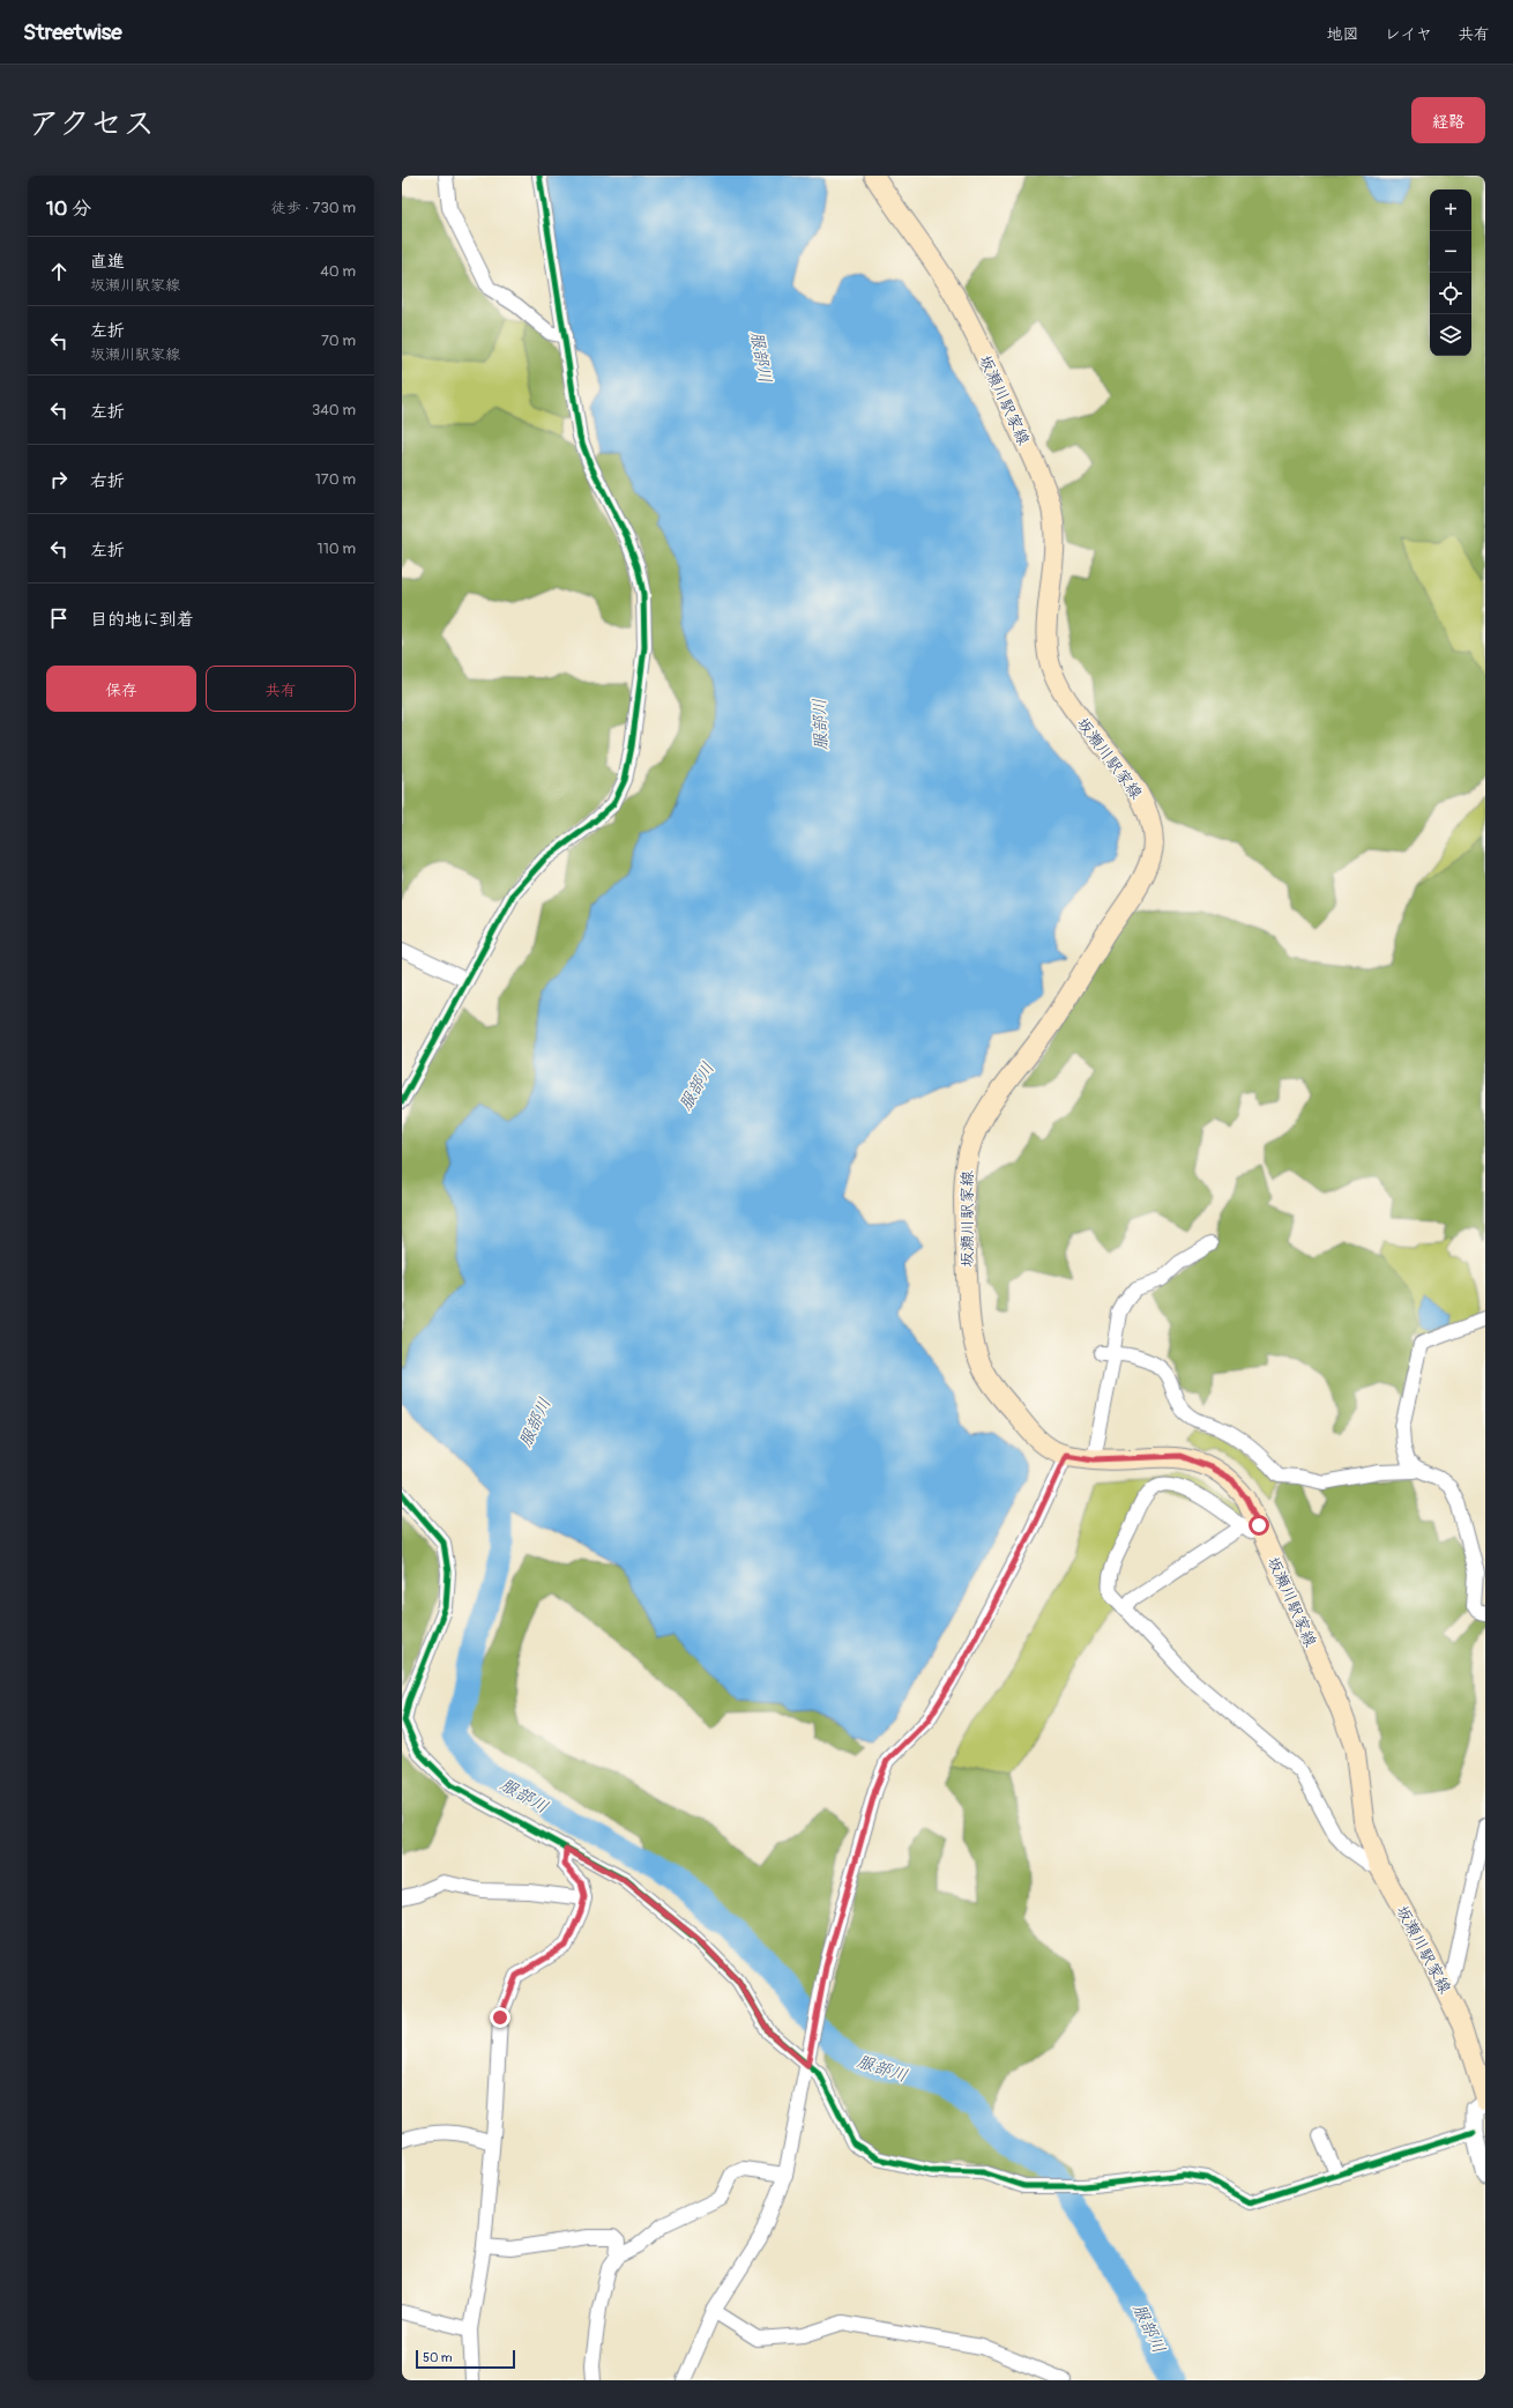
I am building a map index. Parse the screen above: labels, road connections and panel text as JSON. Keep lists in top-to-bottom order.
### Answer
{
  "streets": {
    "main road": ["坂瀬川駅家線"]
  },
  "water": ["服部川"],
  "scale_bar": "50 m",
  "page": {
    "header": "Streetwise",
    "nav": ["地図", "レイヤ", "共有"],
    "title": "アクセス",
    "buttons": [
      "経路",
      ["保存", "共有"]
    ],
    "heading": ["10 分", "徒歩 · 730 m"],
    "map_buttons": ["+", "−"],
    "list": [
      ["直進", "坂瀬川駅家線", "40 m"],
      ["左折", "坂瀬川駅家線", "70 m"],
      ["左折", "340 m"],
      ["右折", "170 m"],
      ["左折", "110 m"],
      "目的地に到着"
    ],
    "scale": "50 m"
  }
}
